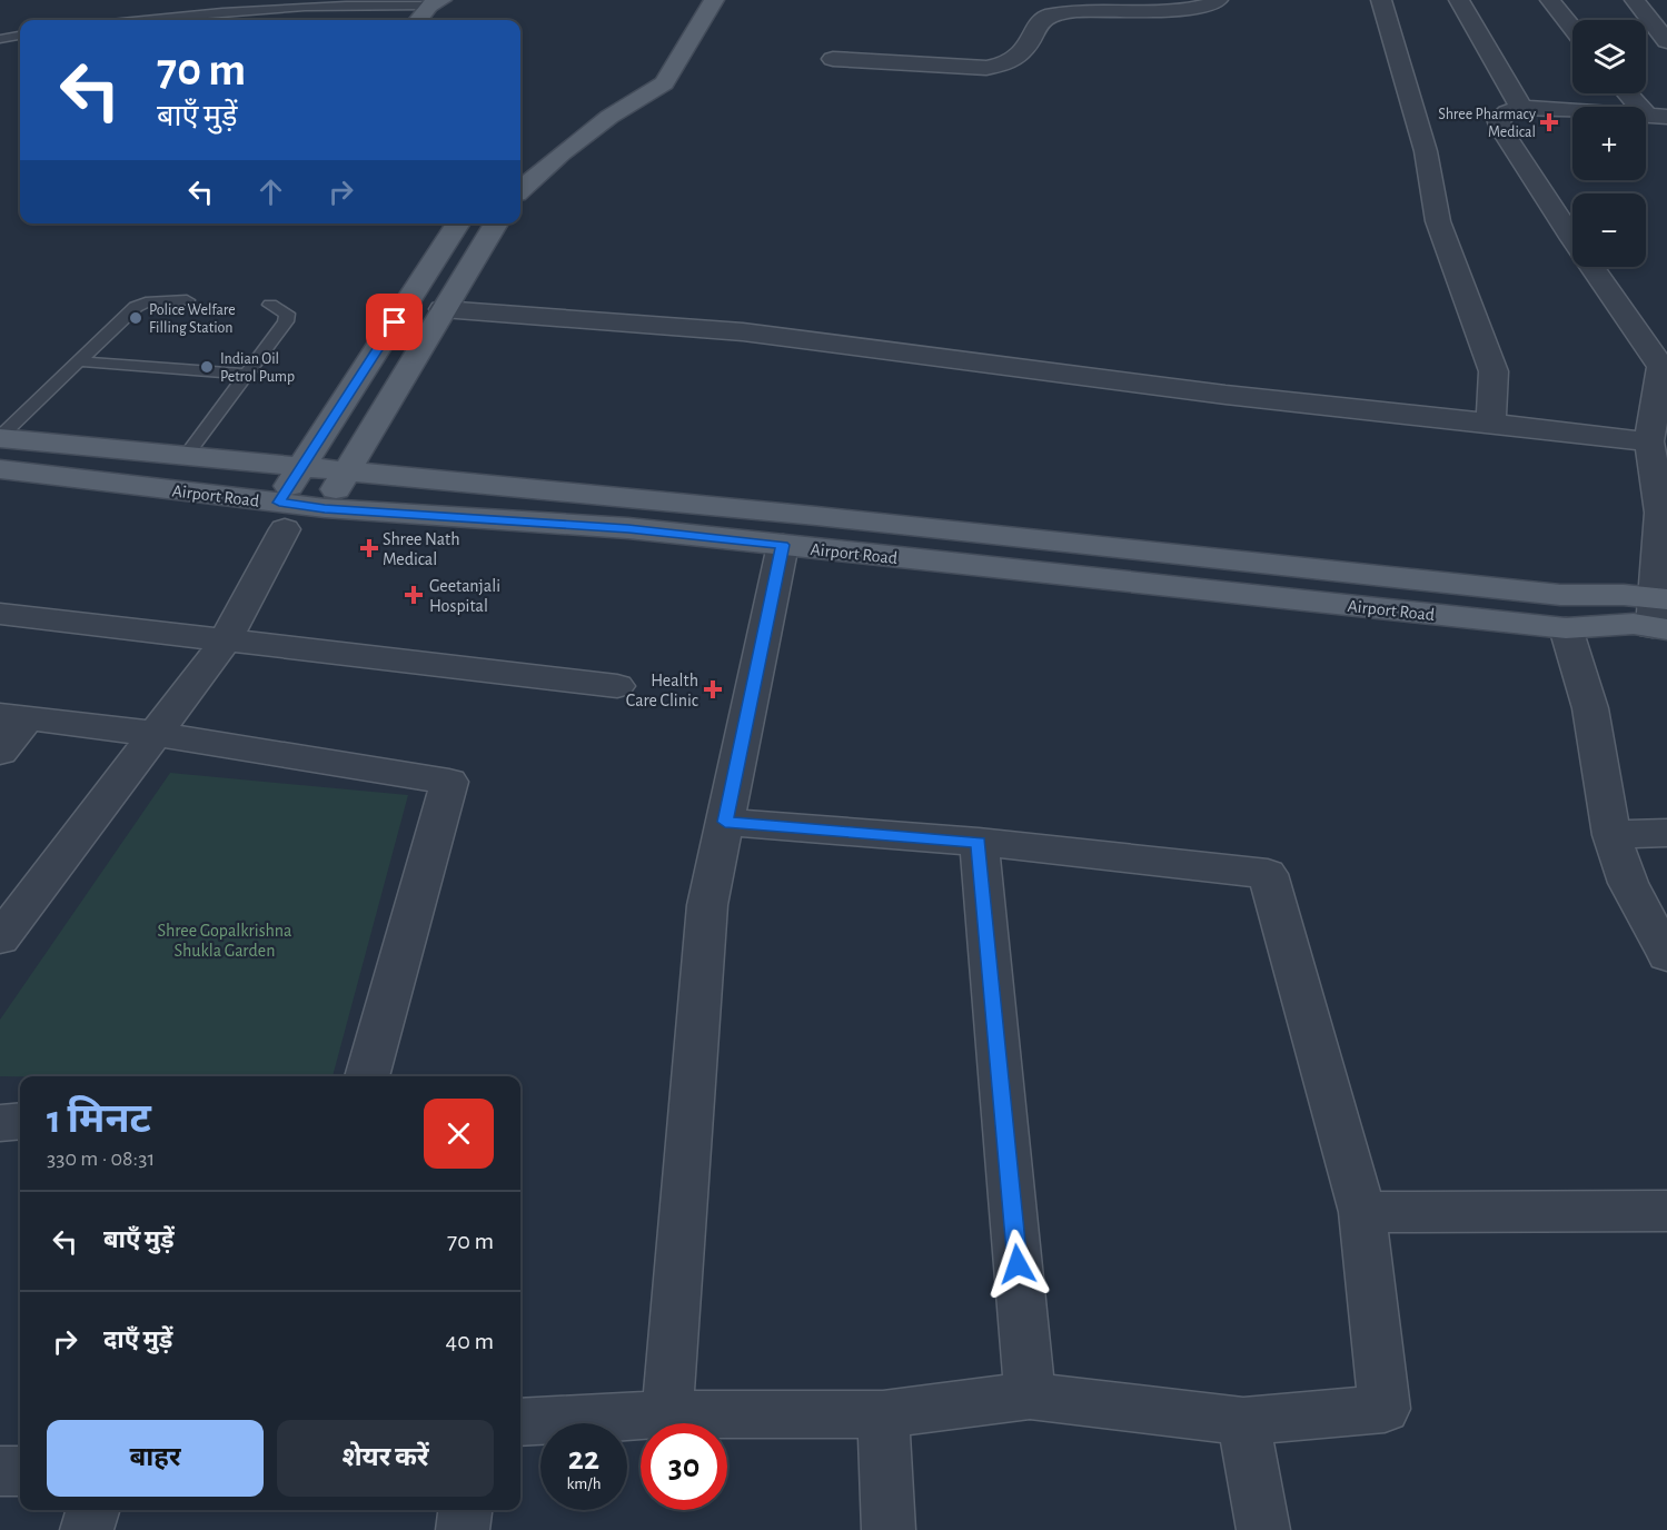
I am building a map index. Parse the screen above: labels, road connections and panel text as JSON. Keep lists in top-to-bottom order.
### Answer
{
  "streets": {
    "main road": ["Airport Road"]
  },
  "parks": ["Shree Gopalkrishna Shukla Garden"],
  "places": {
    "health": [
      "Shree Pharmacy Medical",
      "Shree Nath Medical",
      "Geetanjali Hospital",
      "Health Care Clinic"
    ],
    "other": ["Police Welfare Filling Station", "Indian Oil Petrol Pump"]
  },
  "page": {
    "map_buttons": ["+", "−"],
    "turn": ["70 m", "बाएँ मुड़ें"],
    "heading": ["1 मिनट", "330 m · 08:31"],
    "list": [
      {
        "name": "बाएँ मुड़ें",
        "value": "70 m"
      },
      {
        "name": "दाएँ मुड़ें",
        "value": "40 m"
      }
    ],
    "buttons": ["बाहर", "शेयर करें"],
    "speed": "22 km/h",
    "limit": "30"
  }
}
